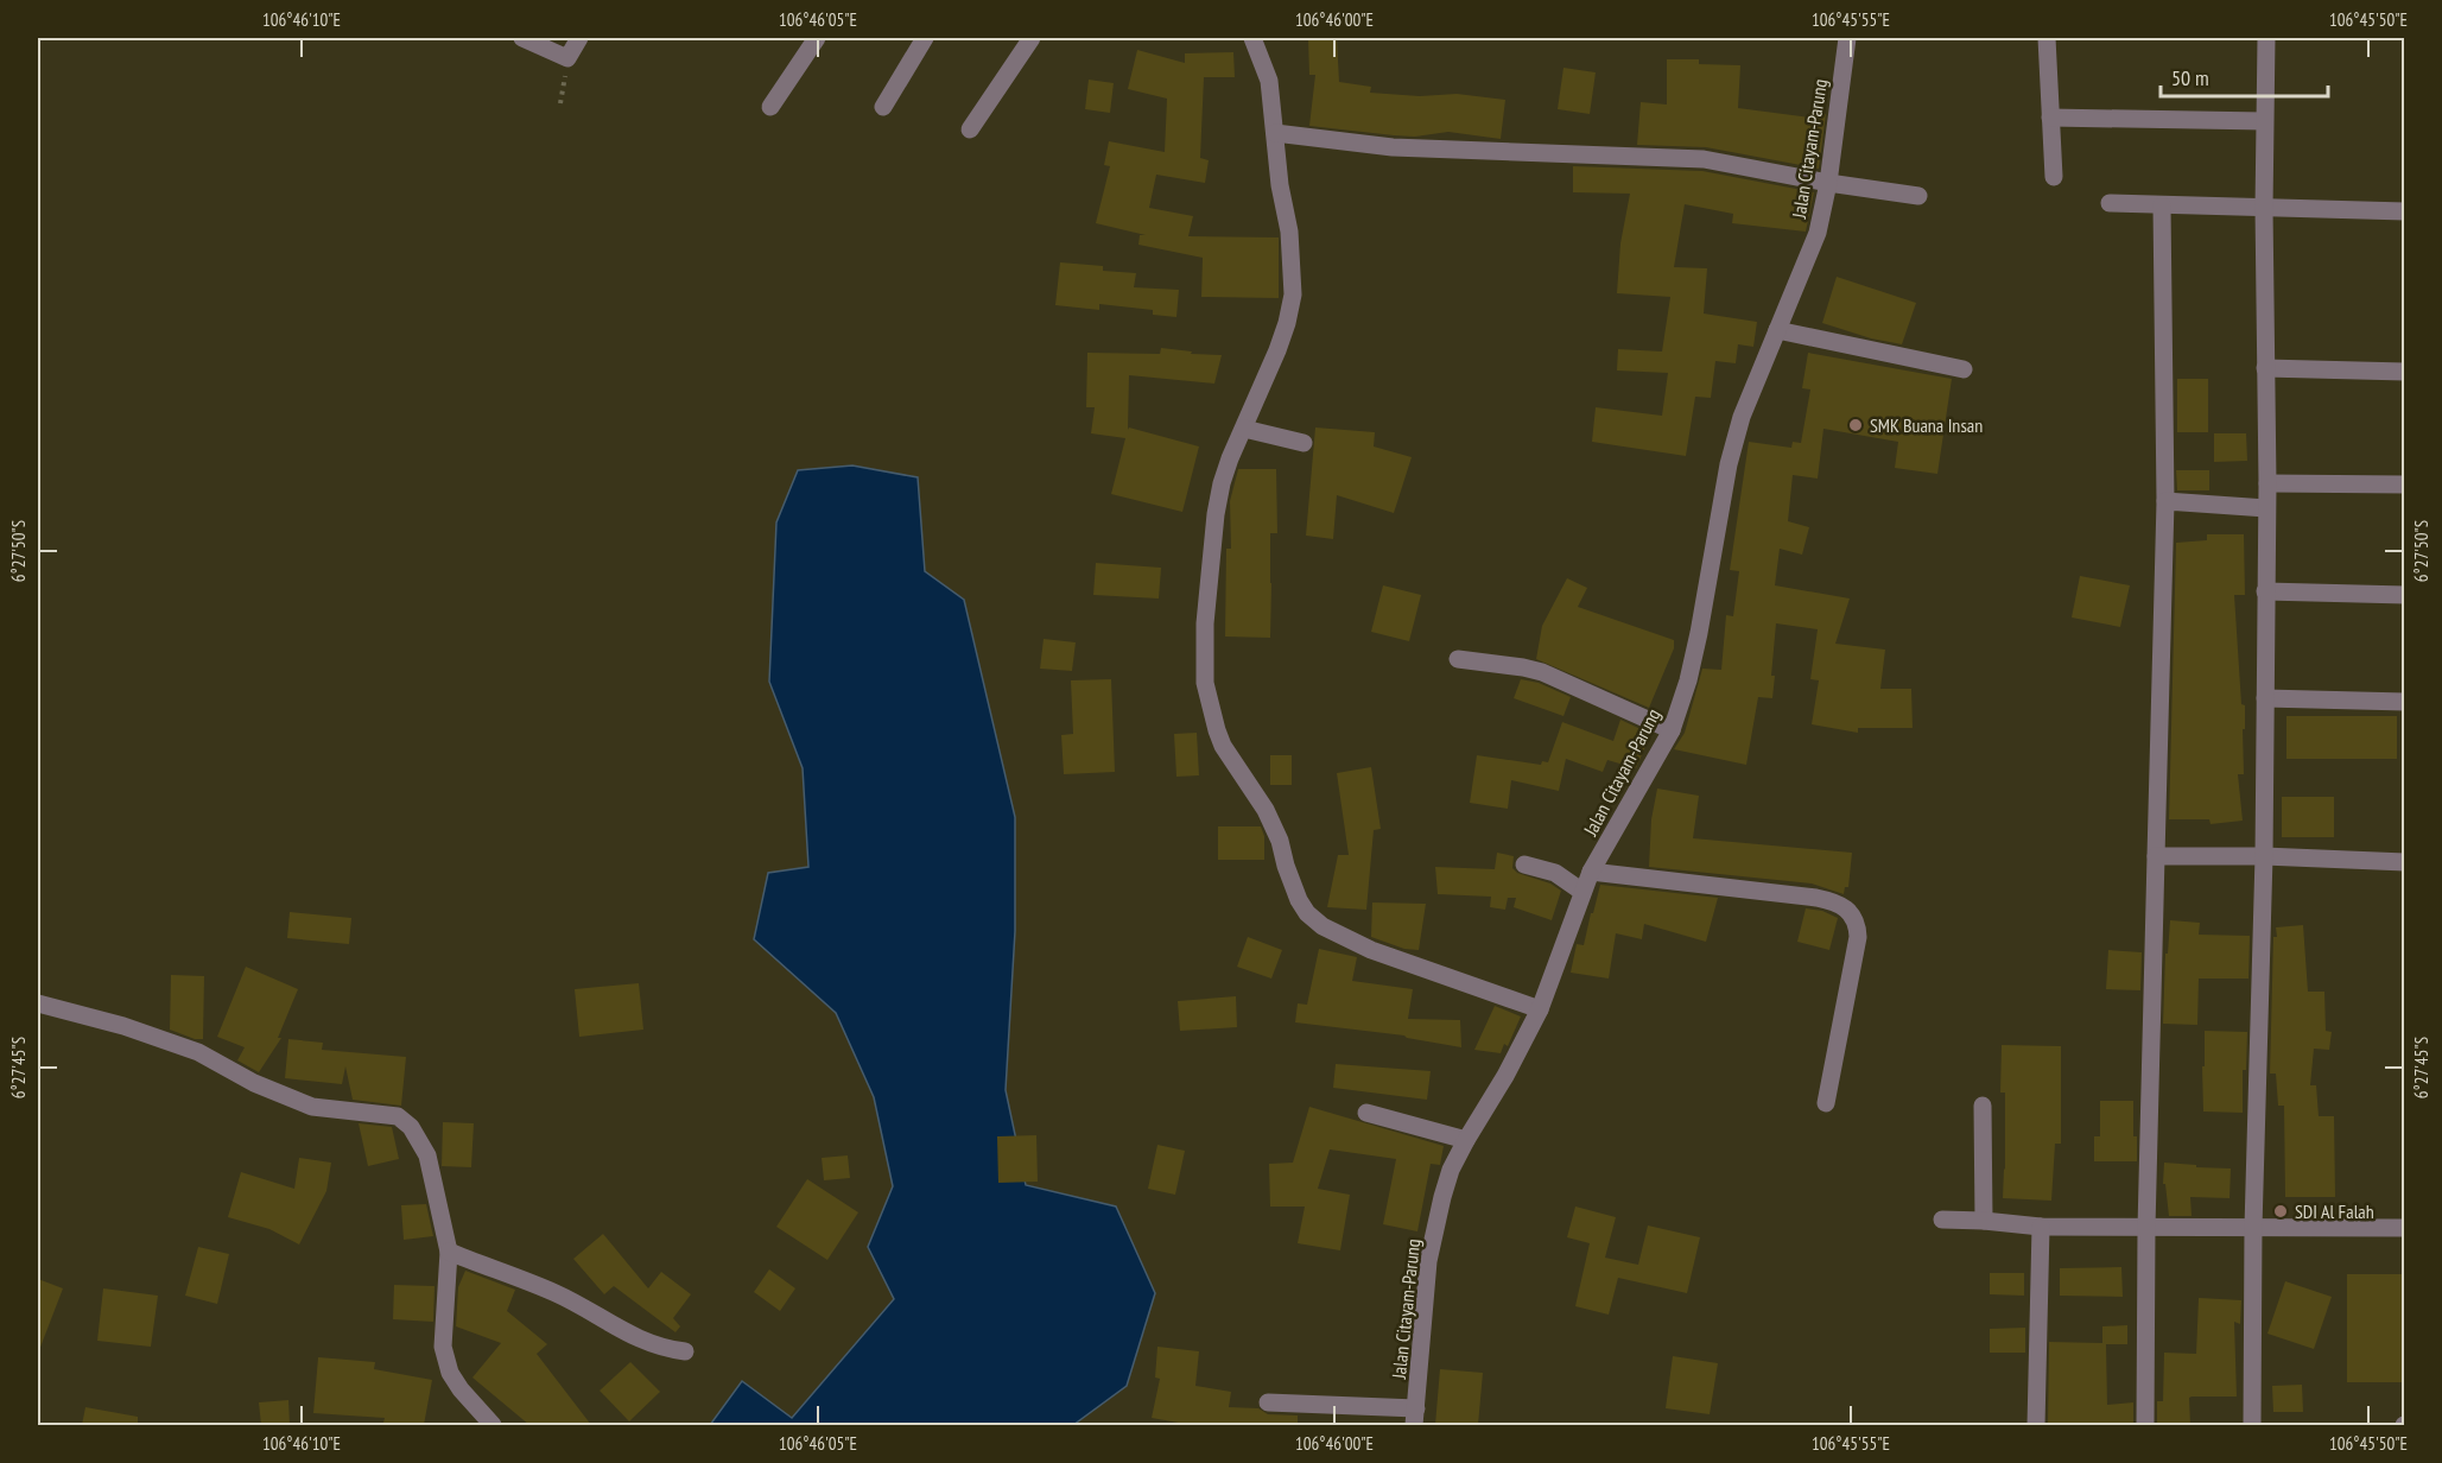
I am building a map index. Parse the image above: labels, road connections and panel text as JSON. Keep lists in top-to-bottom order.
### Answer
{
  "streets": {
    "street": ["Jalan Citayam-Parung"]
  },
  "places": ["SMK Buana Insan", "SDI Al Falah"],
  "scale_bar": "50 m",
  "coordinates": [
    "106°46'10\"E",
    "106°46'05\"E",
    "106°46'00\"E",
    "106°45'55\"E",
    "106°45'50\"E",
    "6°27'50\"S",
    "6°27'45\"S"
  ]
}
